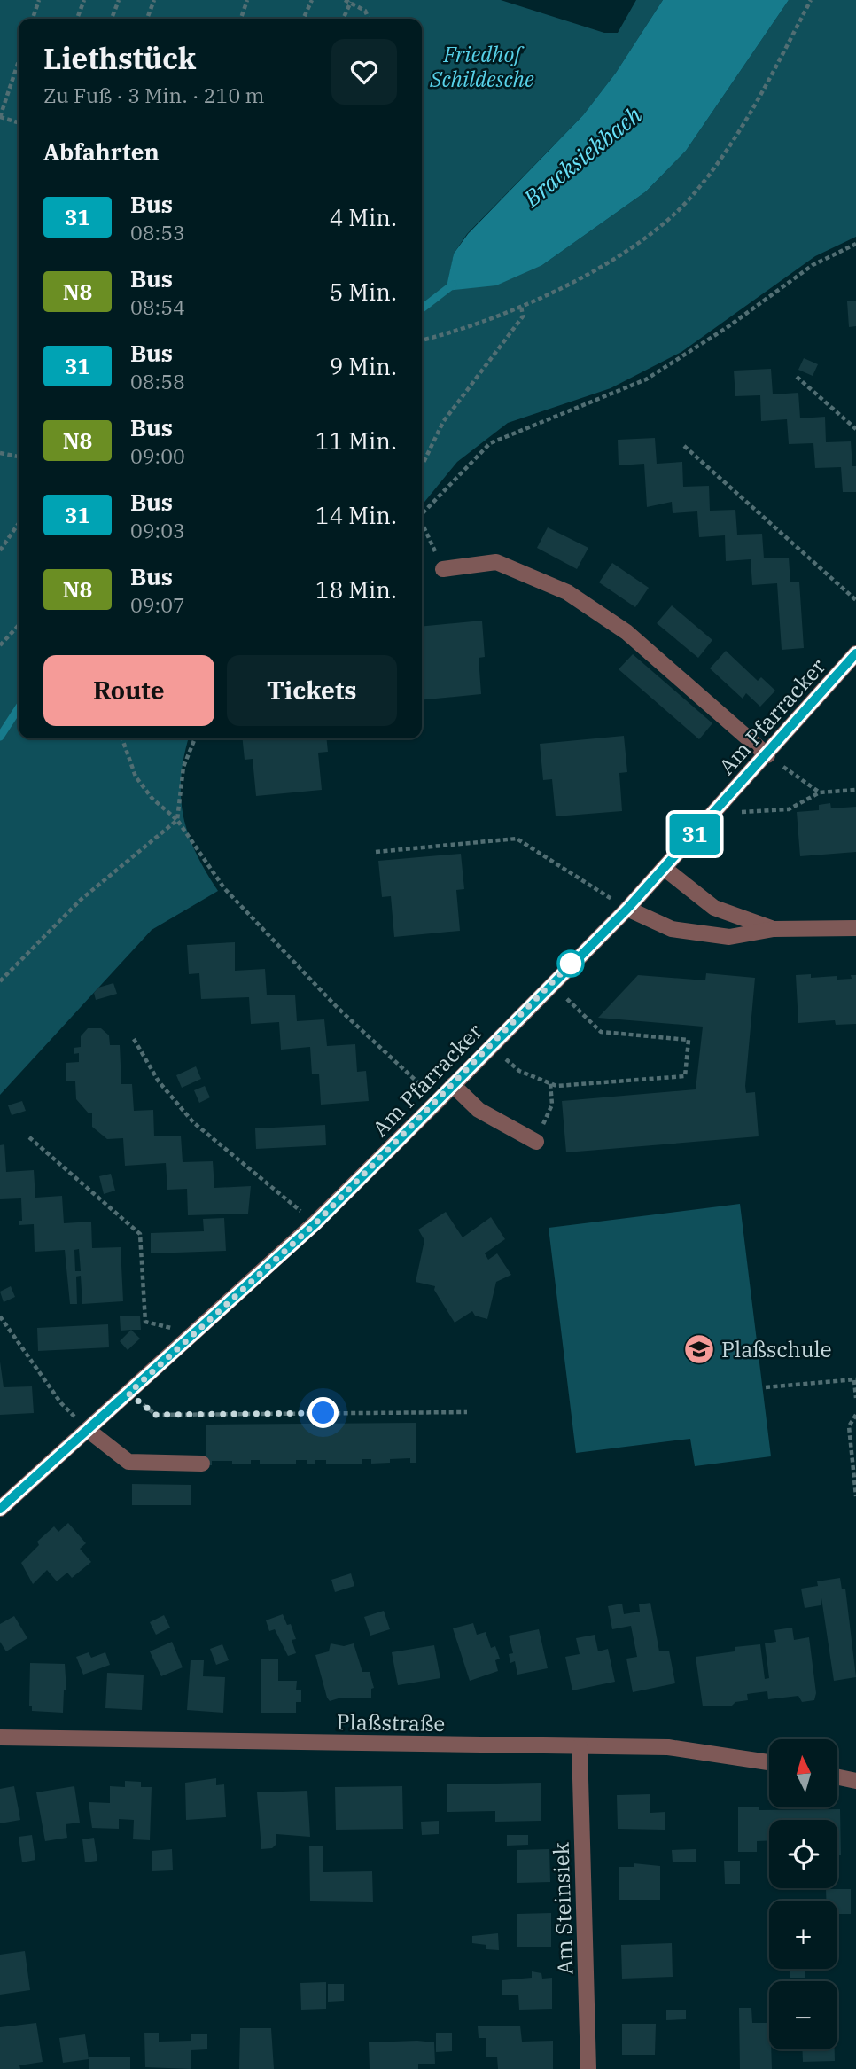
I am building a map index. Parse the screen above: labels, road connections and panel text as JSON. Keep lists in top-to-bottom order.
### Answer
{
  "streets": {
    "street": ["Am Pfarracker", "Plaßstraße", "Am Steinsiek"]
  },
  "crossings": [
    ["Plaßstraße", "Am Steinsiek"]
  ],
  "water": ["Bracksiekbach"],
  "parks": ["Friedhof Schildesche"],
  "places": {
    "school or university": ["Plaßschule"]
  },
  "lines": ["bus line 31"],
  "north": "top",
  "page": {
    "on_map": "31",
    "heading": [
      ["Liethstück", "Zu Fuß · 3 Min. · 210 m"],
      "Abfahrten"
    ],
    "list": [
      {
        "mark": "31",
        "name": "Bus",
        "note": "08:53",
        "value": "4 Min."
      },
      {
        "mark": "N8",
        "name": "Bus",
        "note": "08:54",
        "value": "5 Min."
      },
      {
        "mark": "31",
        "name": "Bus",
        "note": "08:58",
        "value": "9 Min."
      },
      {
        "mark": "N8",
        "name": "Bus",
        "note": "09:00",
        "value": "11 Min."
      },
      {
        "mark": "31",
        "name": "Bus",
        "note": "09:03",
        "value": "14 Min."
      },
      {
        "mark": "N8",
        "name": "Bus",
        "note": "09:07",
        "value": "18 Min."
      }
    ],
    "buttons": ["Route", "Tickets"],
    "map_buttons": ["+", "−"]
  }
}
